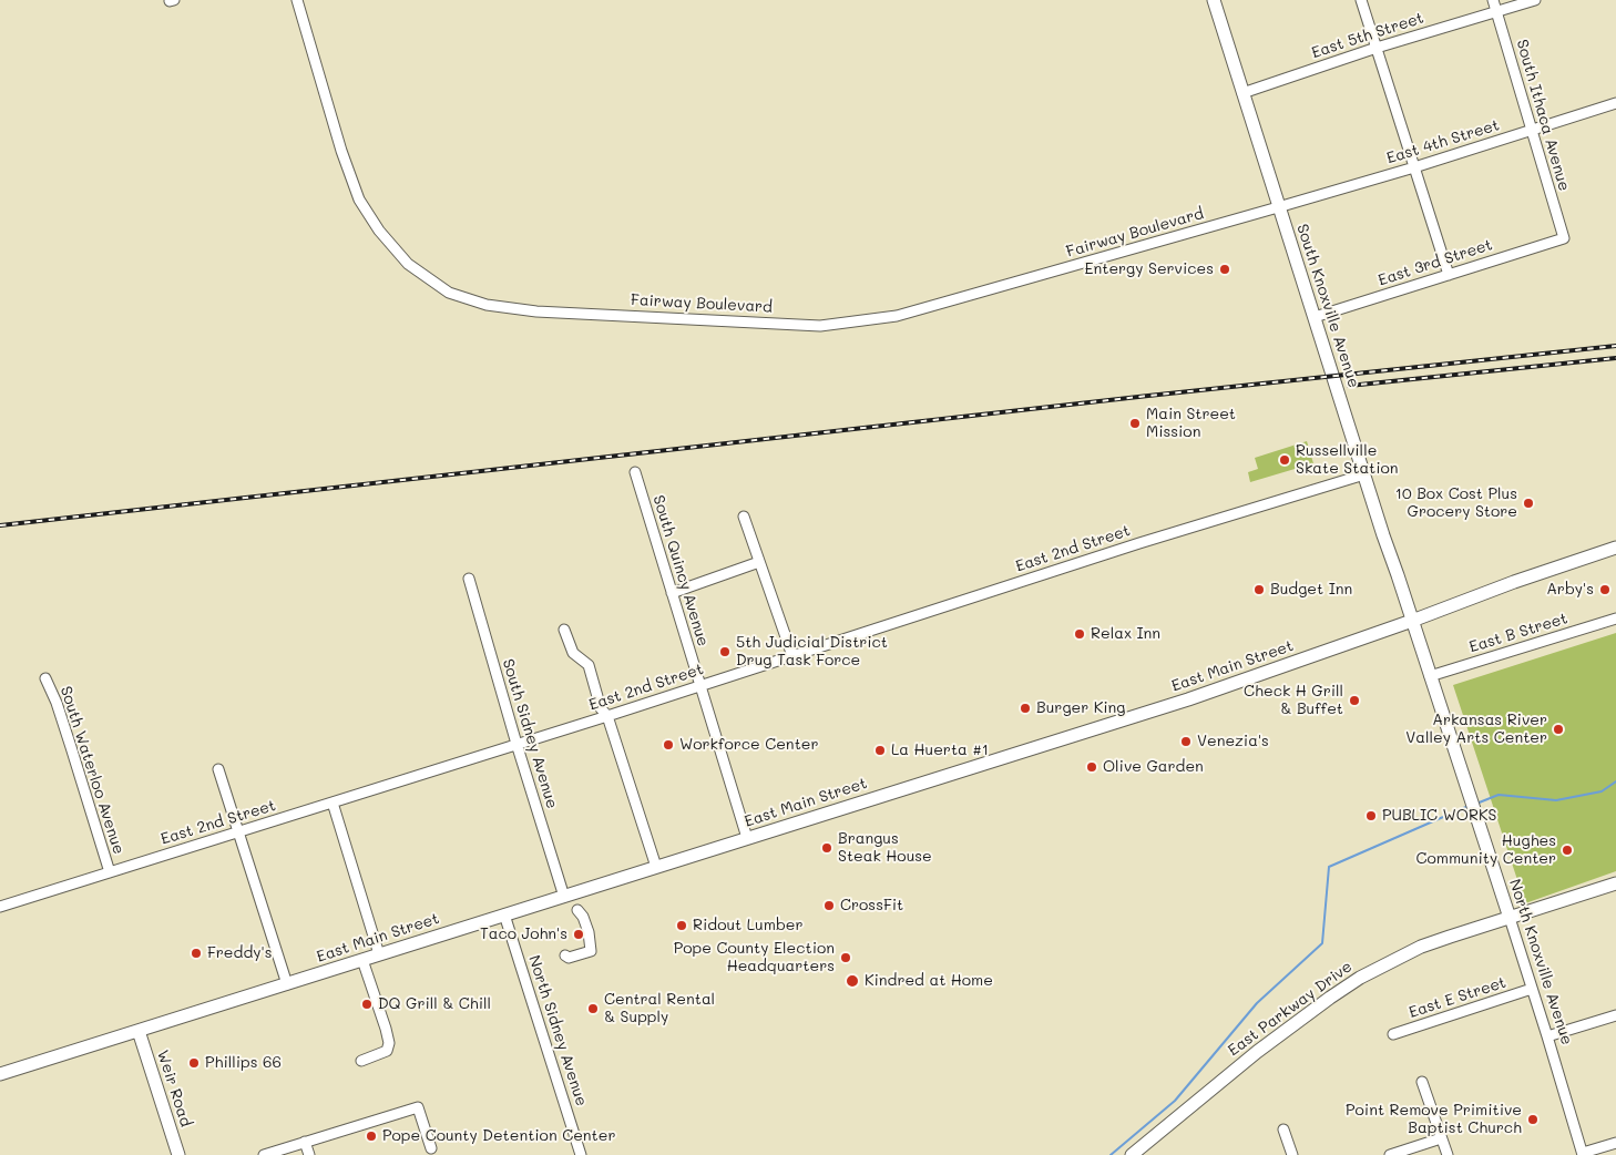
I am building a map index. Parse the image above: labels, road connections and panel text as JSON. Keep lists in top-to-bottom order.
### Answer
{
  "streets": {
    "main road": [
      "South Knoxville Avenue",
      "East Main Street",
      "North Knoxville Avenue",
      "East Parkway Drive",
      "Weir Road"
    ],
    "street": [
      "East 5th Street",
      "South Ithaca Avenue",
      "East 4th Street",
      "Fairway Boulevard",
      "East 3rd Street",
      "East 2nd Street",
      "South Quincy Avenue",
      "East B Street",
      "South Sidney Avenue",
      "South Waterloo Avenue",
      "East E Street",
      "North Sidney Avenue"
    ]
  },
  "crossings": [
    ["East 5th Street", "South Ithaca Avenue"],
    ["East 5th Street", "South Knoxville Avenue"],
    ["South Ithaca Avenue", "East 4th Street"],
    ["South Ithaca Avenue", "East 3rd Street"],
    ["East 4th Street", "Fairway Boulevard"],
    ["East 4th Street", "South Knoxville Avenue"],
    ["Fairway Boulevard", "South Knoxville Avenue"],
    ["East 3rd Street", "South Knoxville Avenue"],
    ["South Knoxville Avenue", "East 2nd Street"],
    ["South Knoxville Avenue", "East Main Street"],
    ["South Knoxville Avenue", "North Knoxville Avenue"],
    ["East 2nd Street", "South Quincy Avenue"],
    ["East 2nd Street", "South Sidney Avenue"],
    ["East 2nd Street", "South Waterloo Avenue"],
    ["South Quincy Avenue", "East Main Street"],
    ["East B Street", "North Knoxville Avenue"],
    ["East Main Street", "South Sidney Avenue"],
    ["East Main Street", "North Knoxville Avenue"],
    ["East Main Street", "North Sidney Avenue"],
    ["East Main Street", "Weir Road"],
    ["North Knoxville Avenue", "East E Street"],
    ["North Knoxville Avenue", "East Parkway Drive"]
  ],
  "places": [
    "Entergy Services",
    "Main Street Mission",
    "Russellville Skate Station",
    "10 Box Cost Plus Grocery Store",
    "Budget Inn",
    "Arby's",
    "Relax Inn",
    "5th Judicial District Drug Task Force",
    "Check H Grill & Buffet",
    "Burger King",
    "Arkansas River Valley Arts Center",
    "Venezia's",
    "Workforce Center",
    "La Huerta #1",
    "Olive Garden",
    "PUBLIC WORKS",
    "Brangus Steak House",
    "Hughes Community Center",
    "CrossFit",
    "Ridout Lumber",
    "Taco John's",
    "Freddy's",
    "Pope County Election Headquarters",
    "Kindred at Home",
    "DQ Grill & Chill",
    "Central Rental & Supply",
    "Phillips 66",
    "Point Remove Primitive Baptist Church",
    "Pope County Detention Center"
  ]
}
